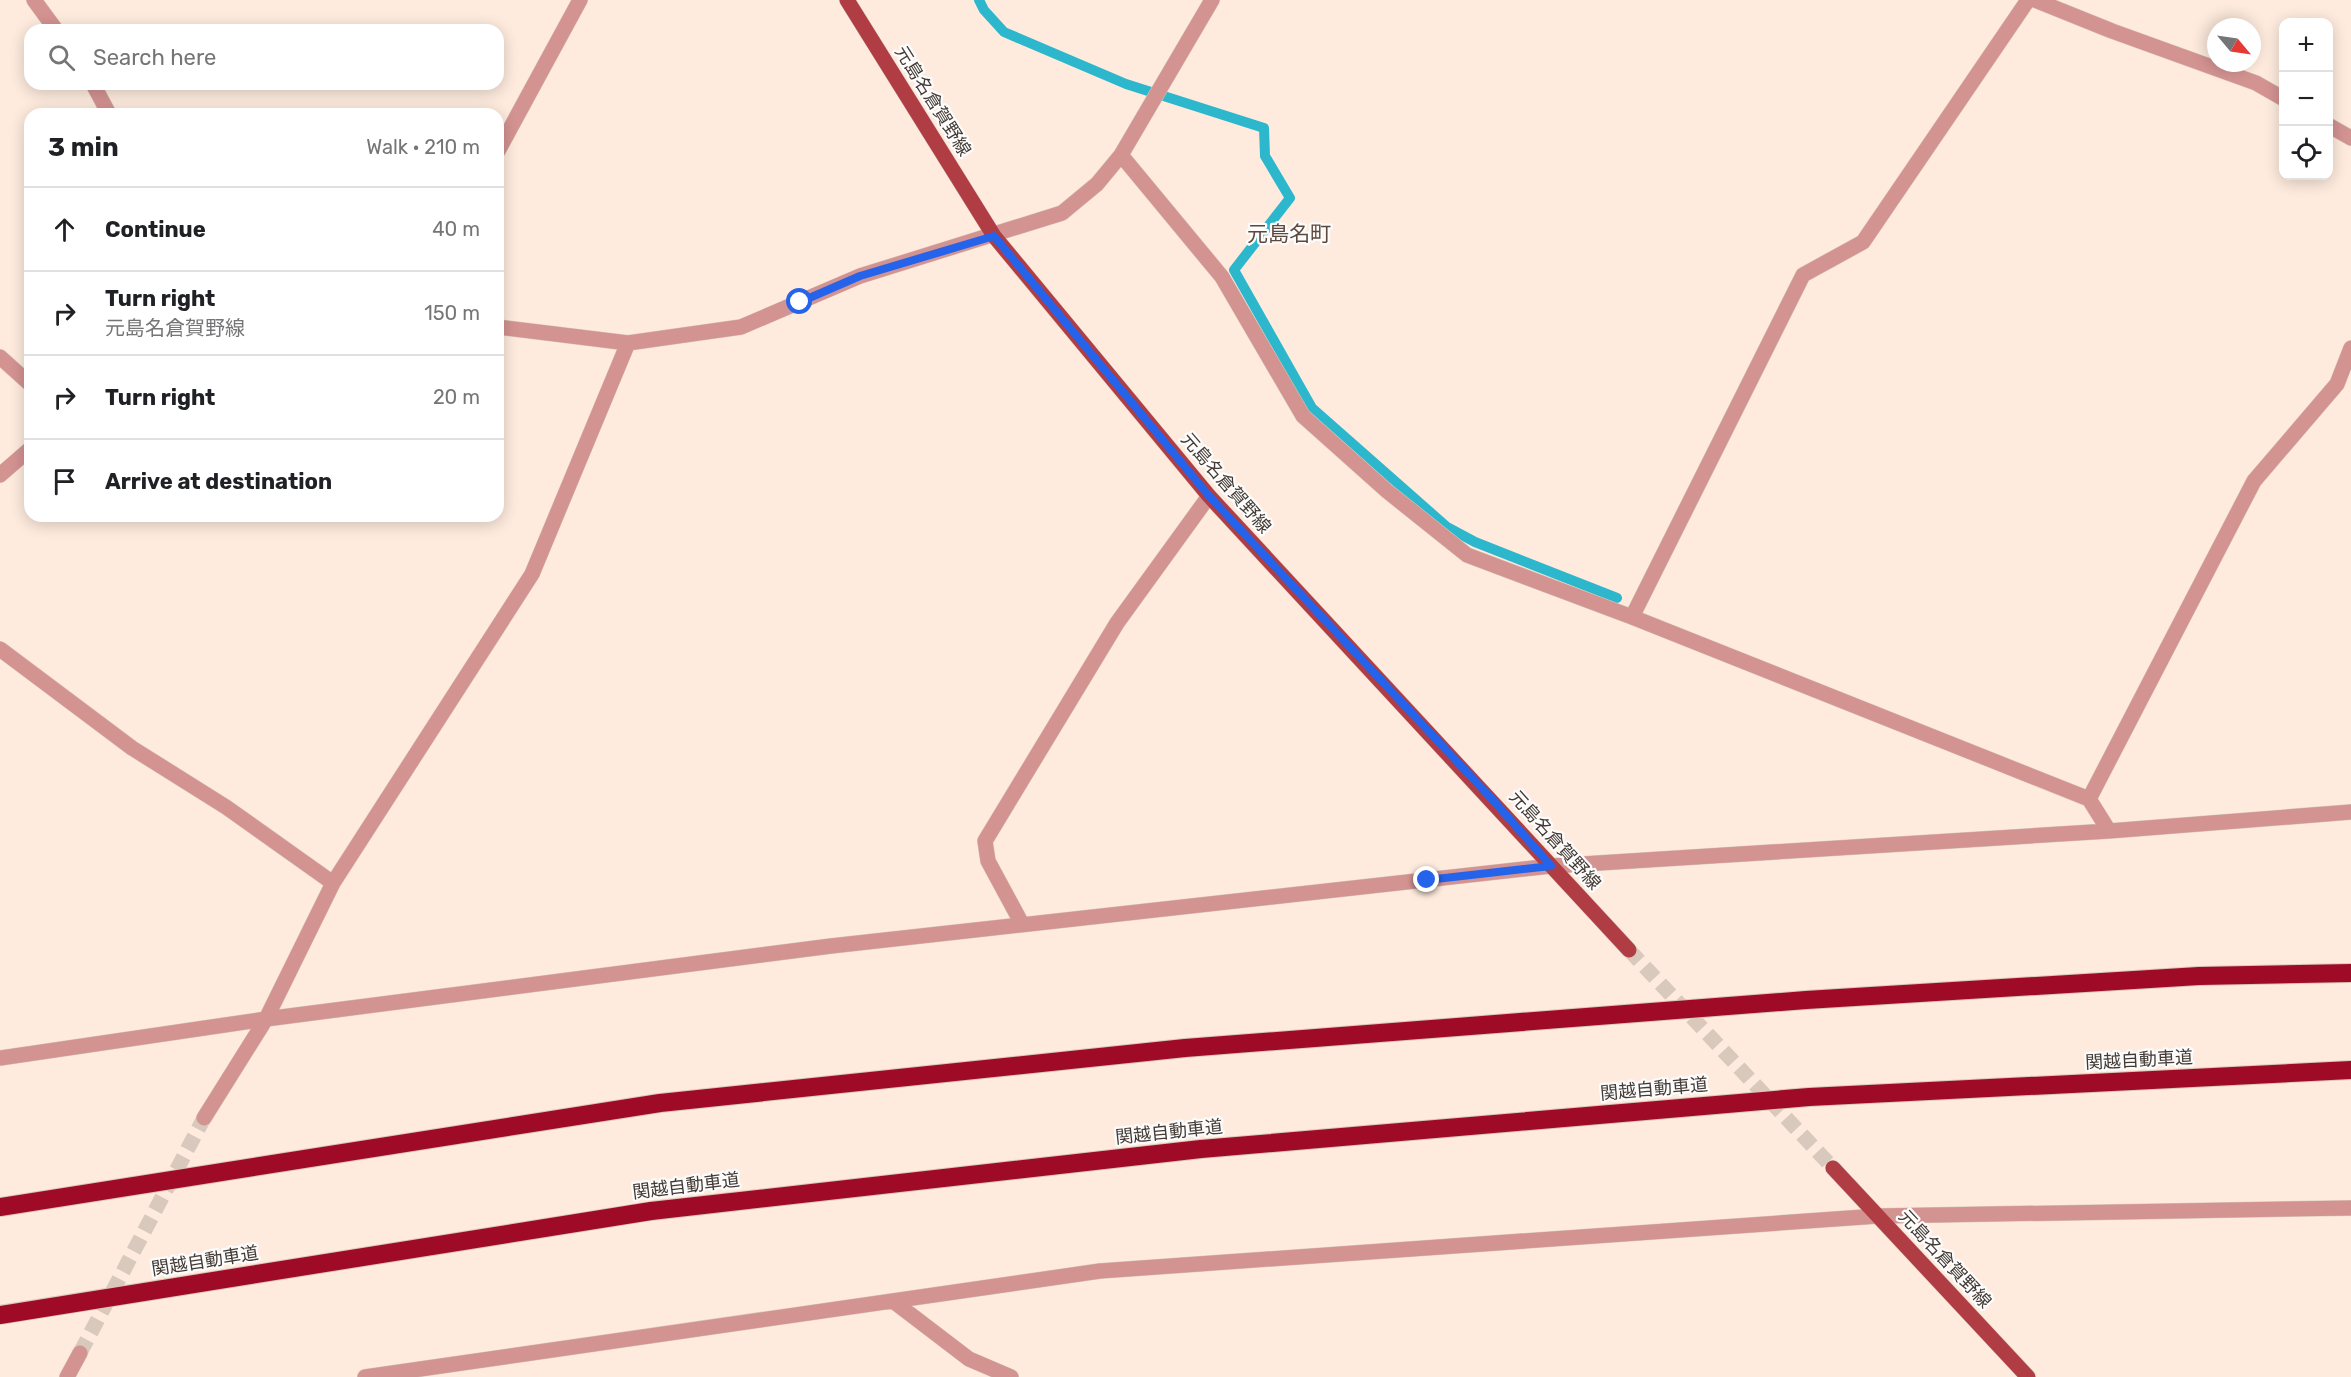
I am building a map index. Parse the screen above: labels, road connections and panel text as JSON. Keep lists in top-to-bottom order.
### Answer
{
  "streets": {
    "highway": ["関越自動車道"],
    "main road": ["元島名倉賀野線"]
  },
  "districts": ["元島名町"],
  "north": "bottom right",
  "page": {
    "map_buttons": ["+", "−"],
    "search": "Search here",
    "heading": ["3 min", "Walk · 210 m"],
    "list": [
      ["Continue", "40 m"],
      ["Turn right", "元島名倉賀野線", "150 m"],
      ["Turn right", "20 m"],
      "Arrive at destination"
    ]
  }
}
